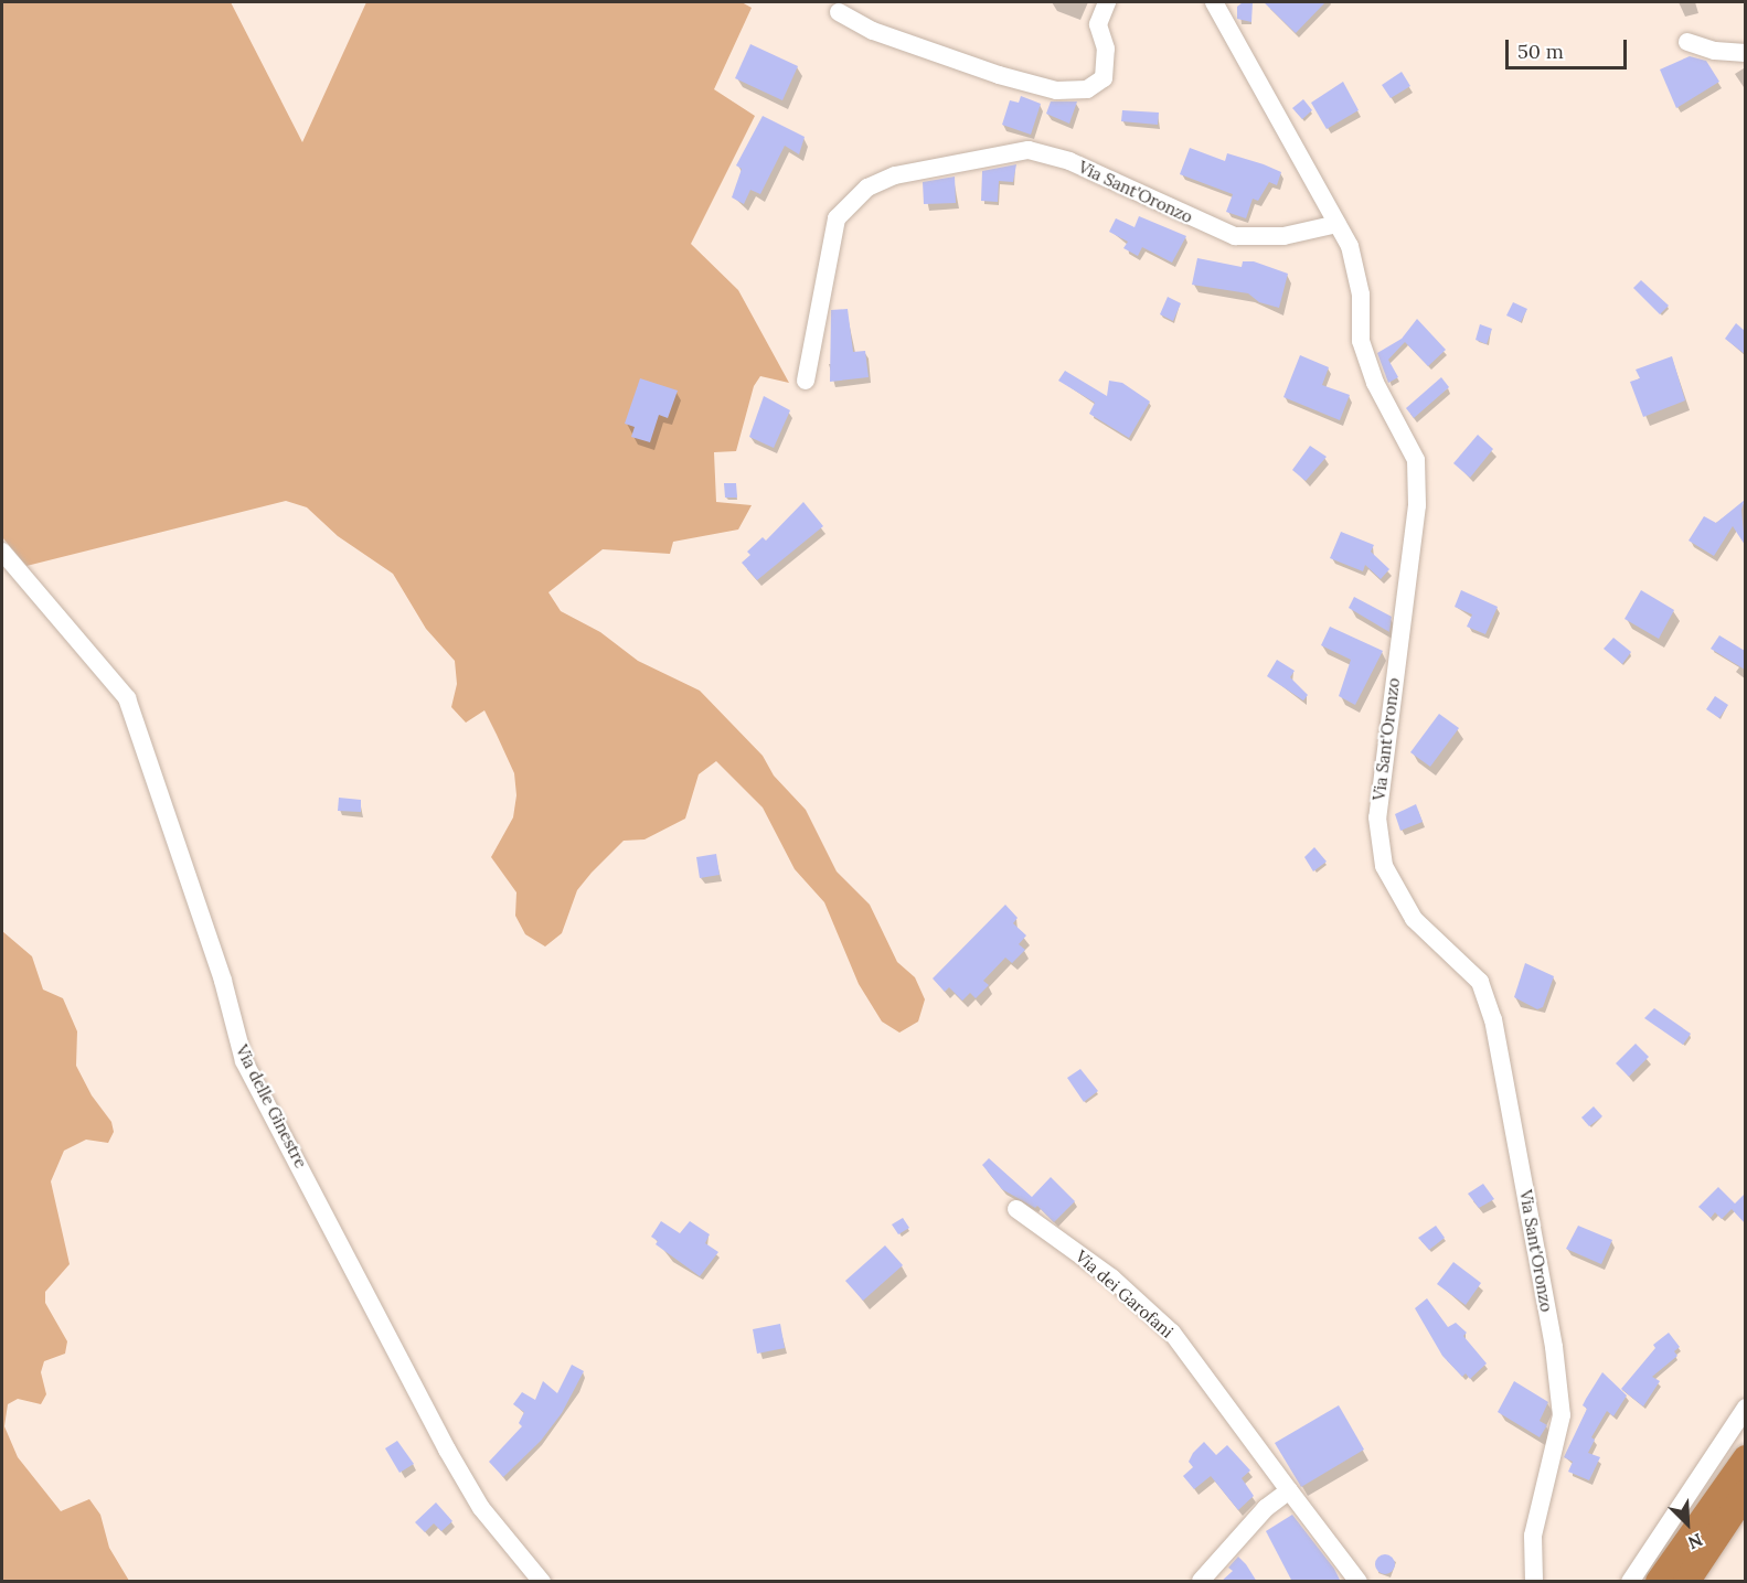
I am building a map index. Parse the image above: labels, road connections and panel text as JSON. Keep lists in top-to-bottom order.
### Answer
{
  "streets": {
    "street": ["Via Sant'Oronzo", "Via delle Ginestre", "Via dei Garofani"]
  },
  "scale_bar": "50 m",
  "north": "bottom right"
}
